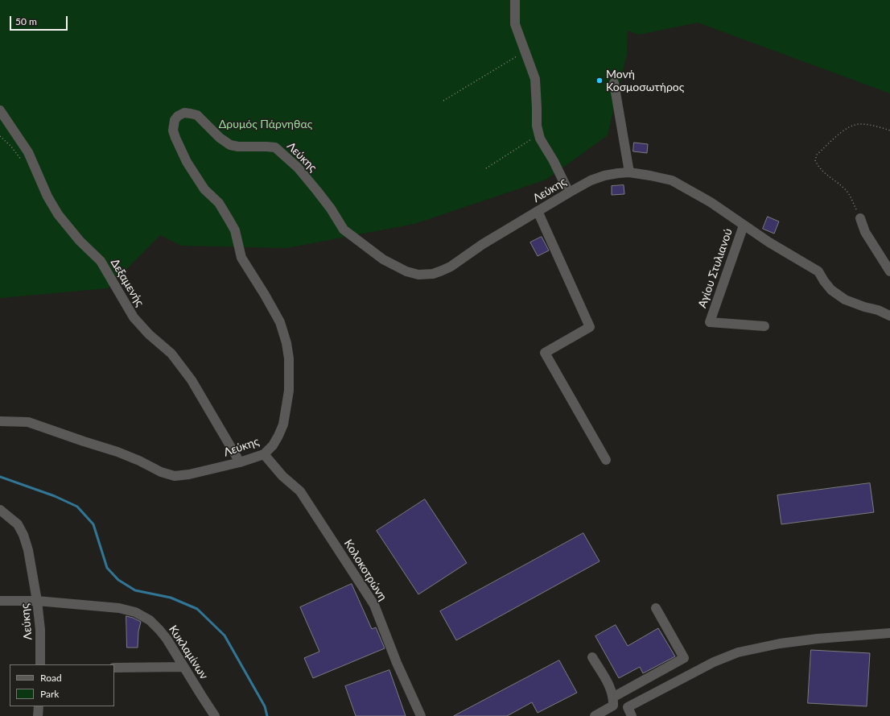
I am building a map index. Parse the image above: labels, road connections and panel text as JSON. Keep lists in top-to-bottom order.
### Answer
{
  "streets": {
    "street": [
      "Λεύκης",
      "Αγίου Στυλιανού",
      "Δεξαμενής",
      "Κολοκοτρώνη",
      "Κυκλαμίνων"
    ]
  },
  "crossings": [
    ["Λεύκης", "Αγίου Στυλιανού"],
    ["Λεύκης", "Δεξαμενής"],
    ["Λεύκης", "Κολοκοτρώνη"],
    ["Λεύκης", "Κυκλαμίνων"]
  ],
  "parks": ["Δρυμός Πάρνηθας"],
  "places": ["Μονή Κοσμοσωτήρος"],
  "legend": ["Road", "Park"],
  "scale_bar": "50 m"
}
